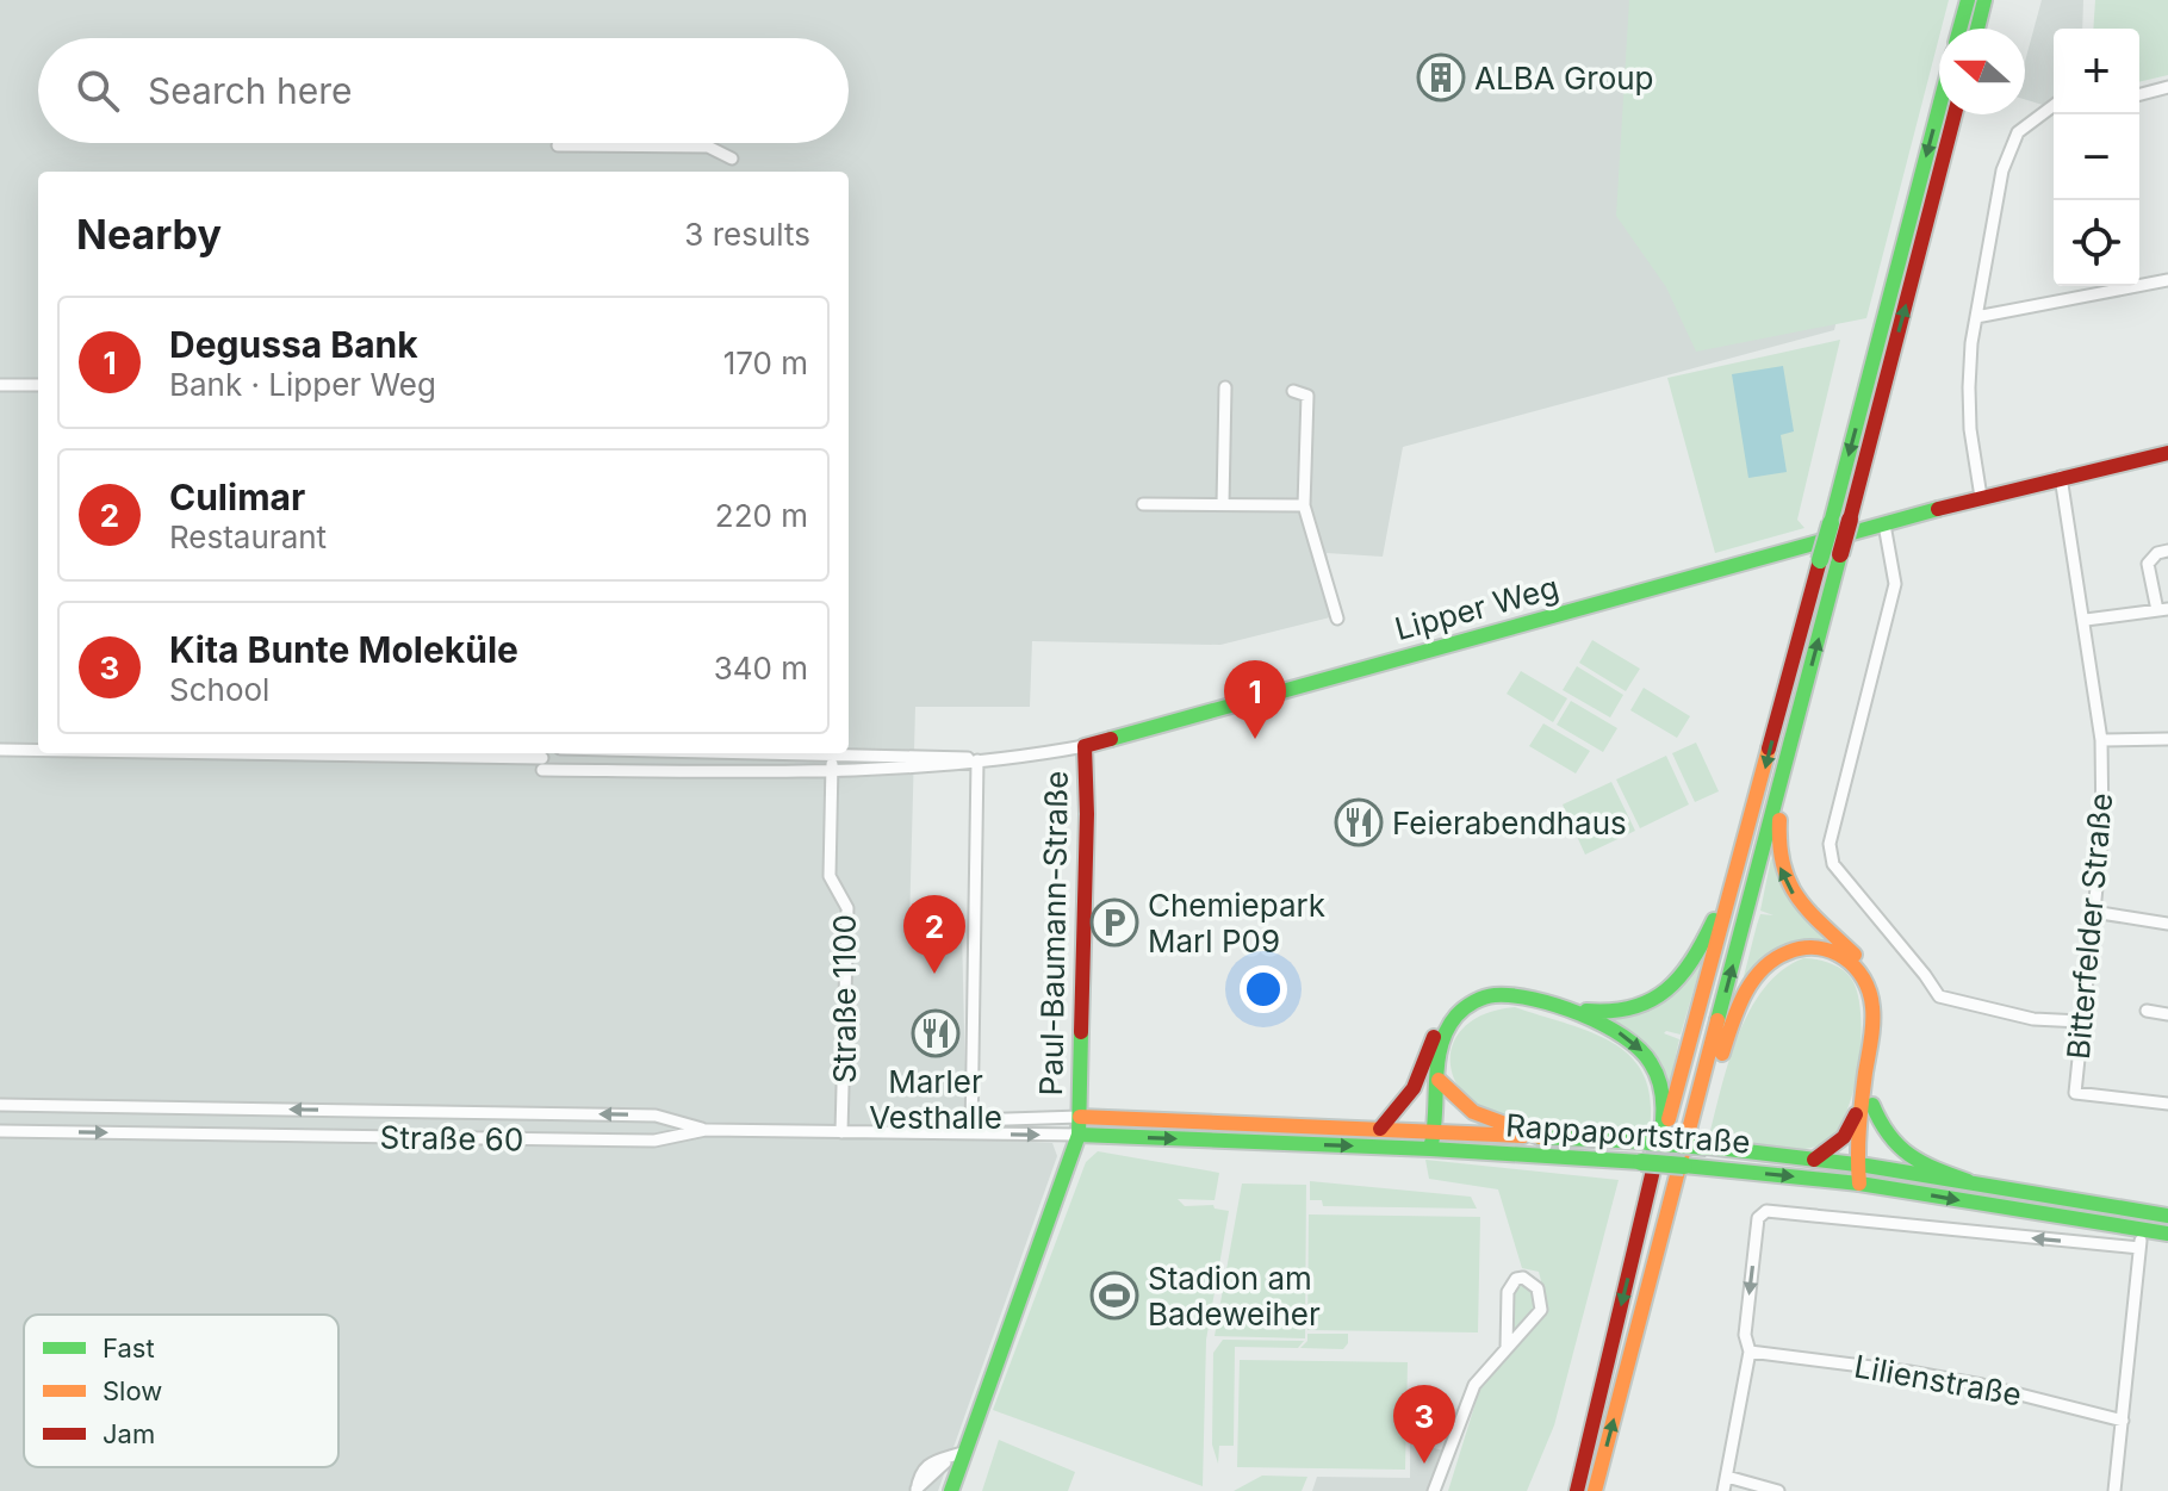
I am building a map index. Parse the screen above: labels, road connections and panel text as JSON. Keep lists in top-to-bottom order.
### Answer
{
  "streets": {
    "main road": ["Lipper Weg", "Paul-Baumann-Straße", "Rappaportstraße"],
    "street": [
      "Bitterfelder Straße",
      "Straße 1100",
      "Straße 60",
      "Lilienstraße"
    ]
  },
  "crossings": [
    ["Lipper Weg", "Bitterfelder Straße"],
    ["Lipper Weg", "Paul-Baumann-Straße"],
    ["Paul-Baumann-Straße", "Rappaportstraße"],
    ["Paul-Baumann-Straße", "Straße 60"],
    ["Straße 1100", "Straße 60"],
    ["Rappaportstraße", "Lilienstraße"]
  ],
  "places": {
    "building": ["ALBA Group"],
    "restaurant": ["Feierabendhaus", "Marler Vesthalle"],
    "parking": ["Chemiepark Marl P09"],
    "sports": ["Stadion am Badeweiher"]
  },
  "legend": ["Fast", "Slow", "Jam"],
  "north": "left",
  "page": {
    "map_buttons": ["+", "−"],
    "search": "Search here",
    "heading": ["Nearby", "3 results"],
    "list": [
      {
        "mark": "1",
        "name": "Degussa Bank",
        "note": "Bank · Lipper Weg",
        "value": "170 m"
      },
      {
        "mark": "2",
        "name": "Culimar",
        "note": "Restaurant",
        "value": "220 m"
      },
      {
        "mark": "3",
        "name": "Kita Bunte Moleküle",
        "note": "School",
        "value": "340 m"
      }
    ],
    "pins": ["1", "2", "3"]
  }
}
